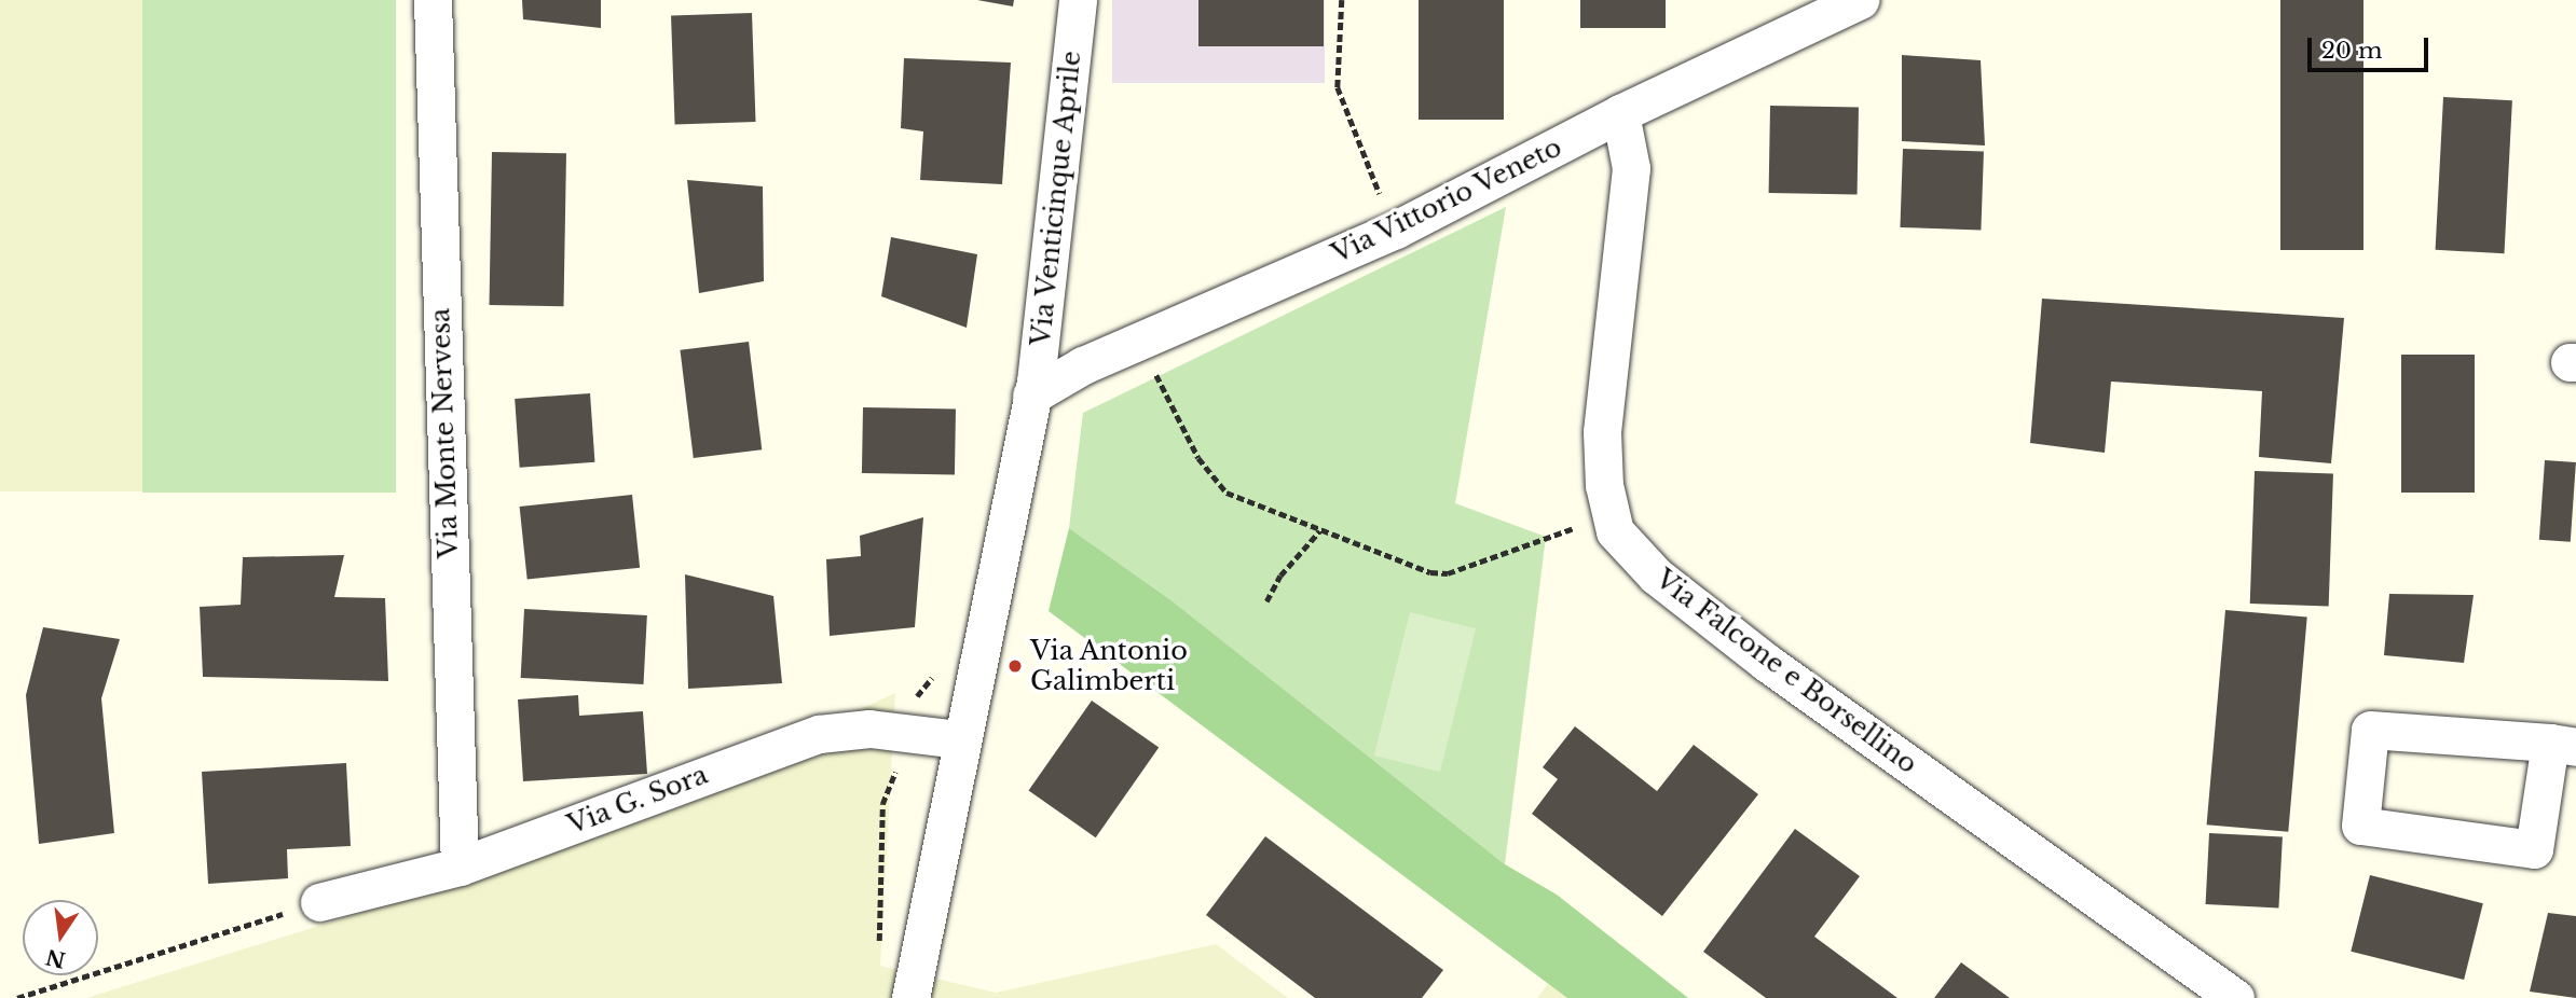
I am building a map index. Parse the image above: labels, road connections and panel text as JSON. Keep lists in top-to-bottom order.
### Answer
{
  "streets": {
    "street": [
      "Via Venticinque Aprile",
      "Via Vittorio Veneto",
      "Via Monte Nervesa",
      "Via Falcone e Borsellino",
      "Via G. Sora"
    ]
  },
  "crossings": [
    ["Via Venticinque Aprile", "Via Vittorio Veneto"],
    ["Via Vittorio Veneto", "Via Falcone e Borsellino"],
    ["Via Monte Nervesa", "Via G. Sora"]
  ],
  "places": ["Via Antonio Galimberti"],
  "scale_bar": "20 m",
  "north": "bottom"
}
